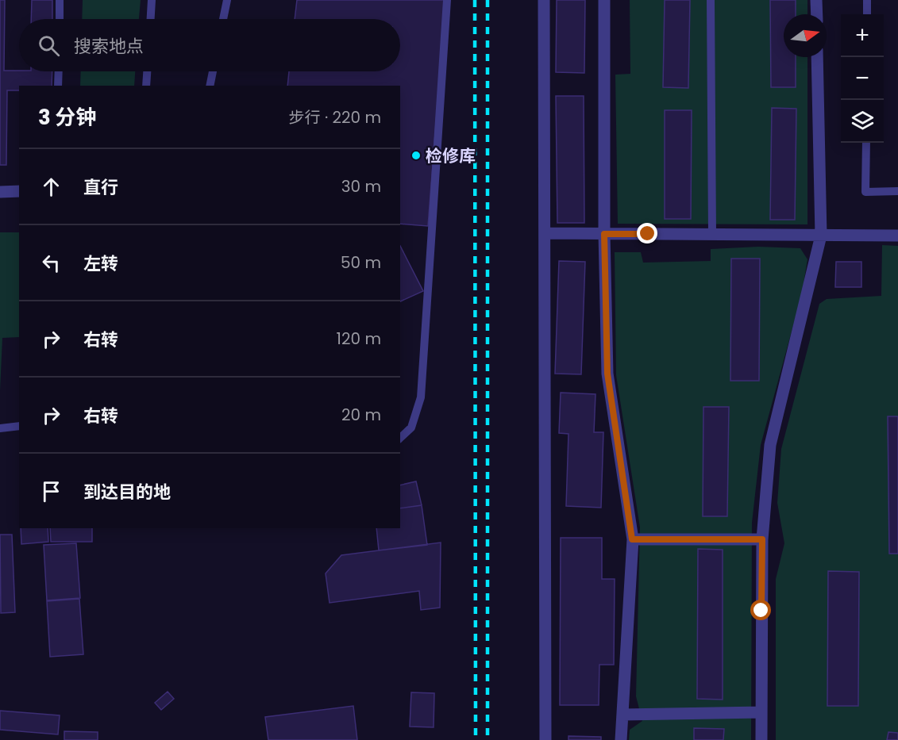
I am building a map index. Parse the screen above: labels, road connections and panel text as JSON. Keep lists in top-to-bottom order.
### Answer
{
  "places": ["检修库"],
  "north": "right",
  "page": {
    "map_buttons": ["+", "−"],
    "search": "搜索地点",
    "heading": ["3 分钟", "步行 · 220 m"],
    "list": [
      ["直行", "30 m"],
      ["左转", "50 m"],
      ["右转", "120 m"],
      ["右转", "20 m"],
      "到达目的地"
    ]
  }
}
